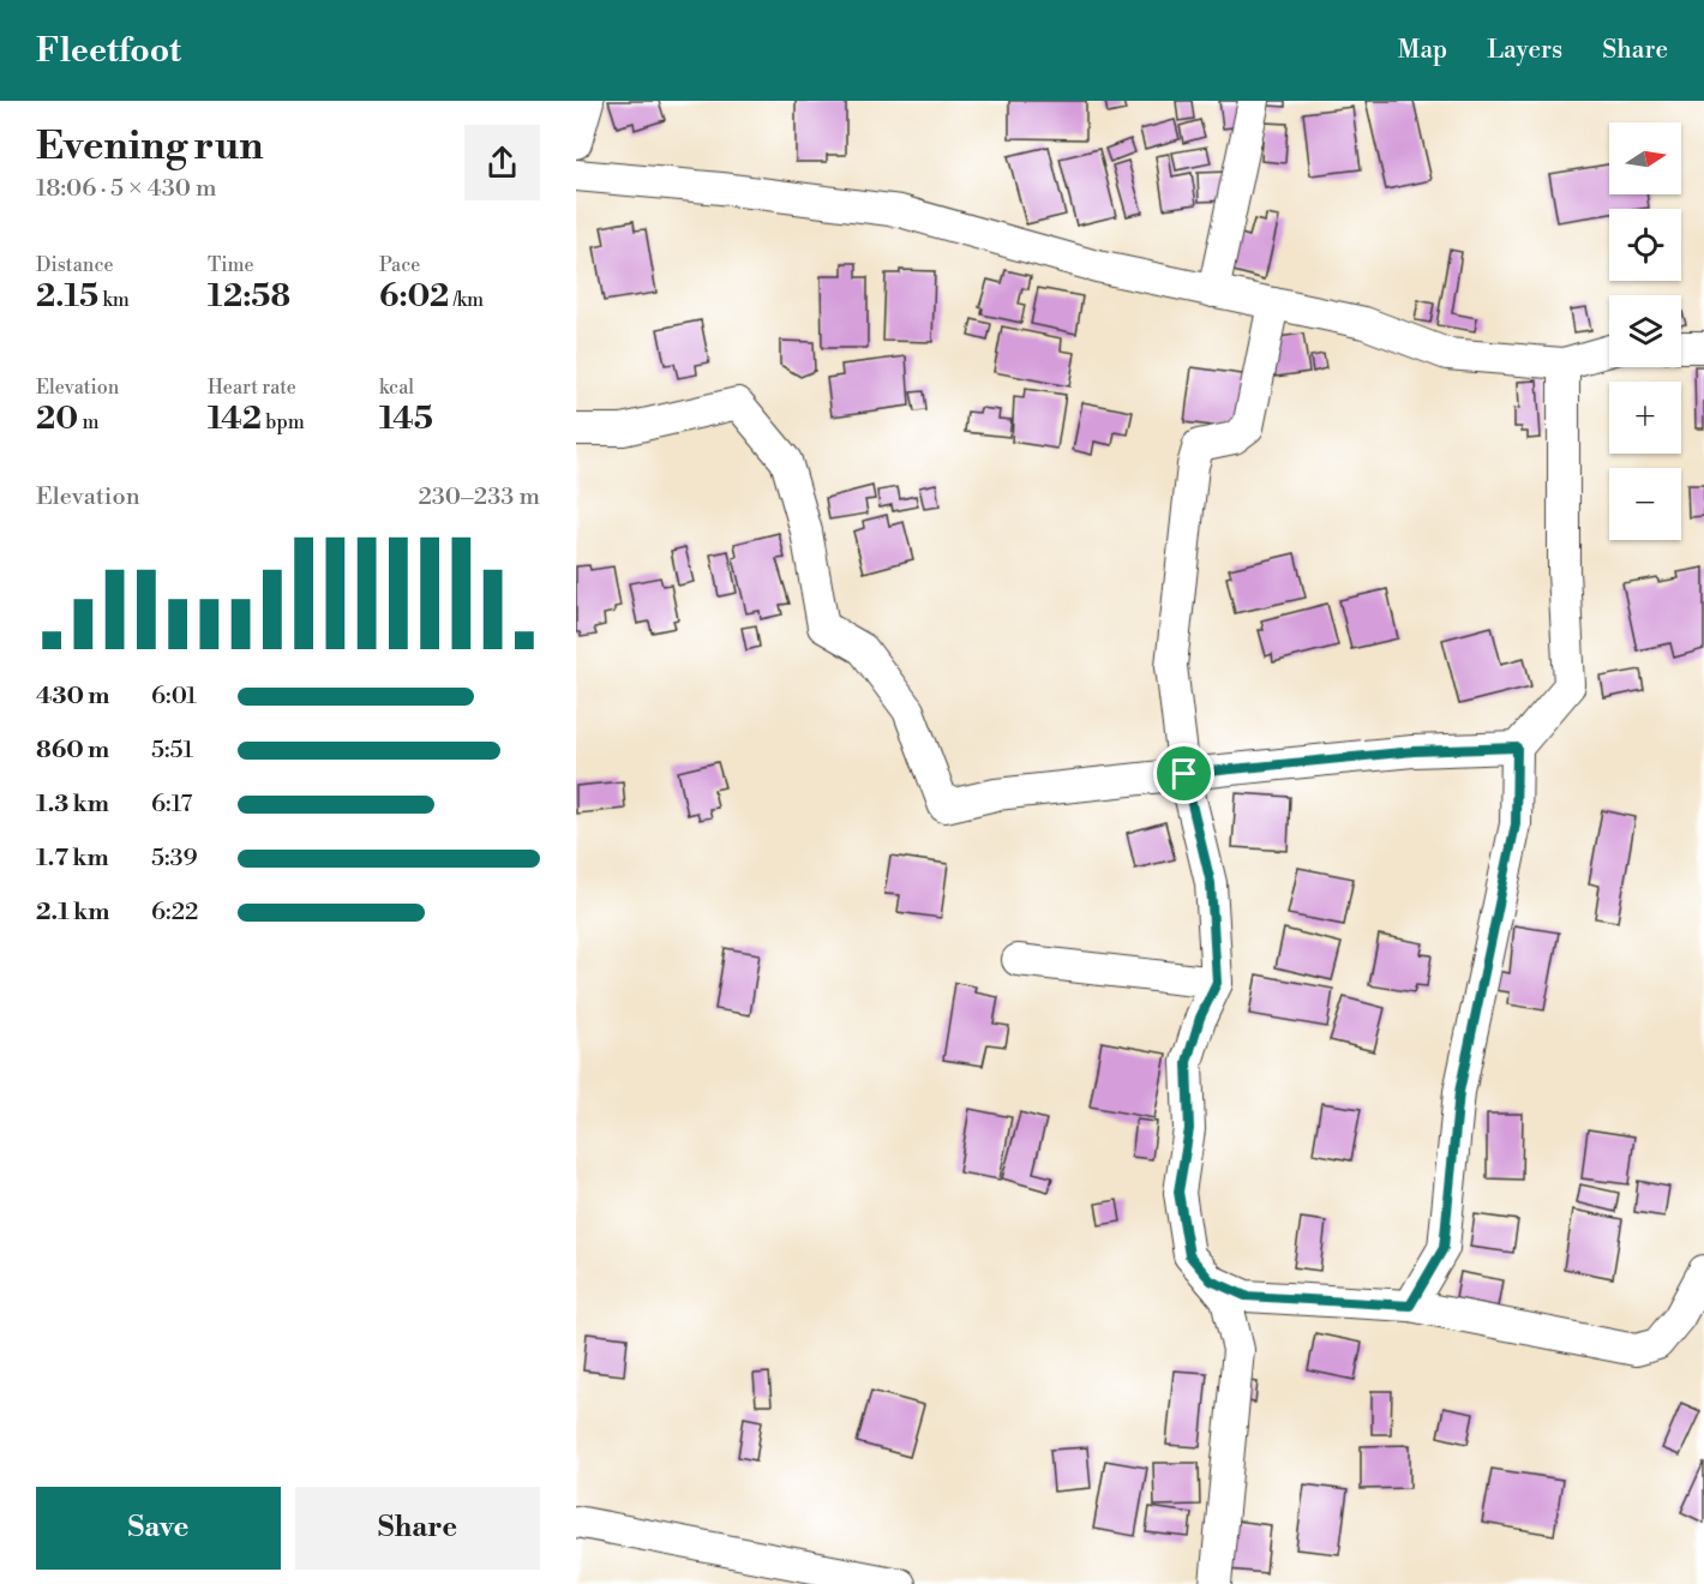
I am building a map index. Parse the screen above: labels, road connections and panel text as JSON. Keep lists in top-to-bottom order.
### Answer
{
  "north": "right",
  "page": {
    "header": "Fleetfoot",
    "nav": ["Map", "Layers", "Share"],
    "heading": ["Evening run", "18:06 · 5 × 430 m"],
    "map_buttons": ["+", "−"],
    "stats": [
      ["Distance", "2.15 km"],
      ["Time", "12:58"],
      ["Pace", "6:02 /km"],
      ["Elevation", "20 m"],
      ["Heart rate", "142 bpm"],
      ["kcal", "145"]
    ],
    "chart": ["Elevation", "230–233 m"],
    "list": [
      {
        "name": "430 m",
        "note": "6:01"
      },
      {
        "name": "860 m",
        "note": "5:51"
      },
      {
        "name": "1.3 km",
        "note": "6:17"
      },
      {
        "name": "1.7 km",
        "note": "5:39"
      },
      {
        "name": "2.1 km",
        "note": "6:22"
      }
    ],
    "buttons": ["Save", "Share"]
  }
}
